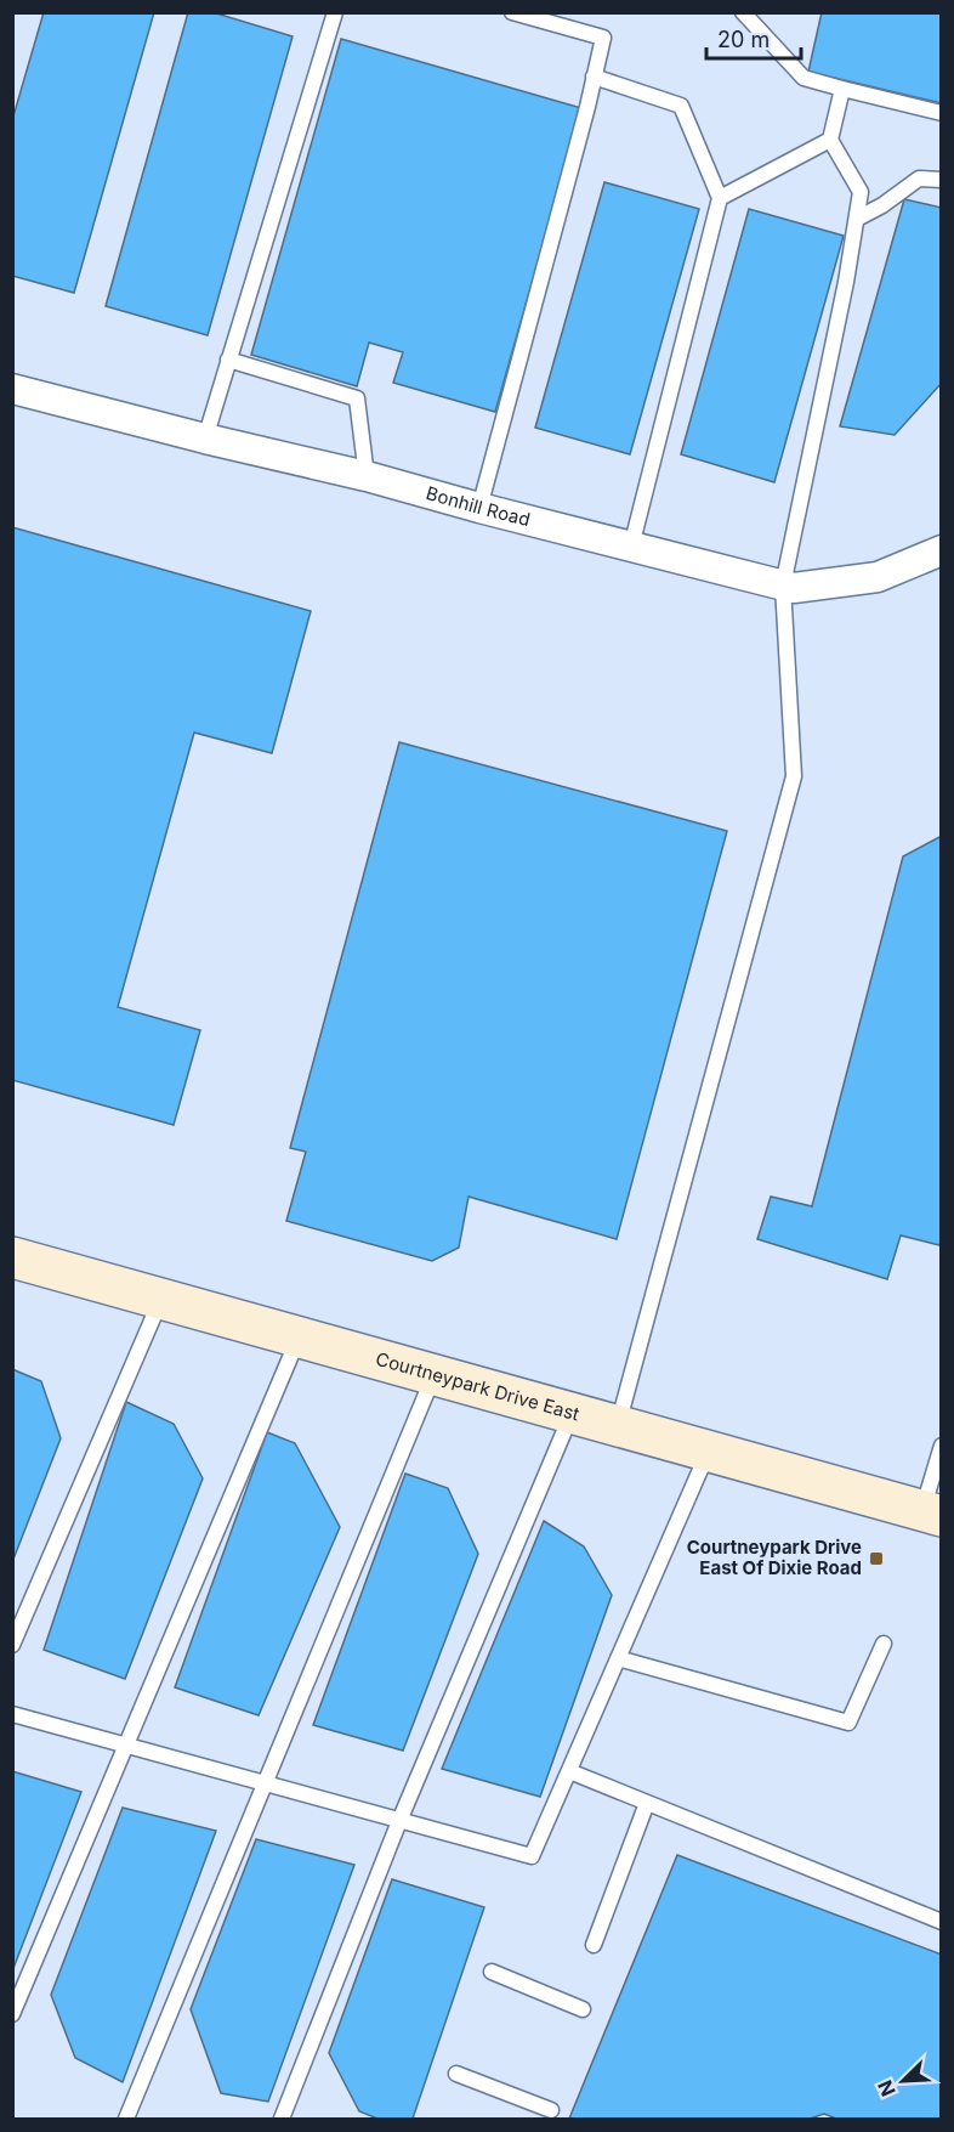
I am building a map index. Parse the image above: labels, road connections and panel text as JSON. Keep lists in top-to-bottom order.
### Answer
{
  "streets": {
    "street": ["Bonhill Road", "Courtneypark Drive East"]
  },
  "places": {
    "transit": ["Courtneypark Drive East Of Dixie Road"]
  },
  "scale_bar": "20 m",
  "north": "bottom left"
}
